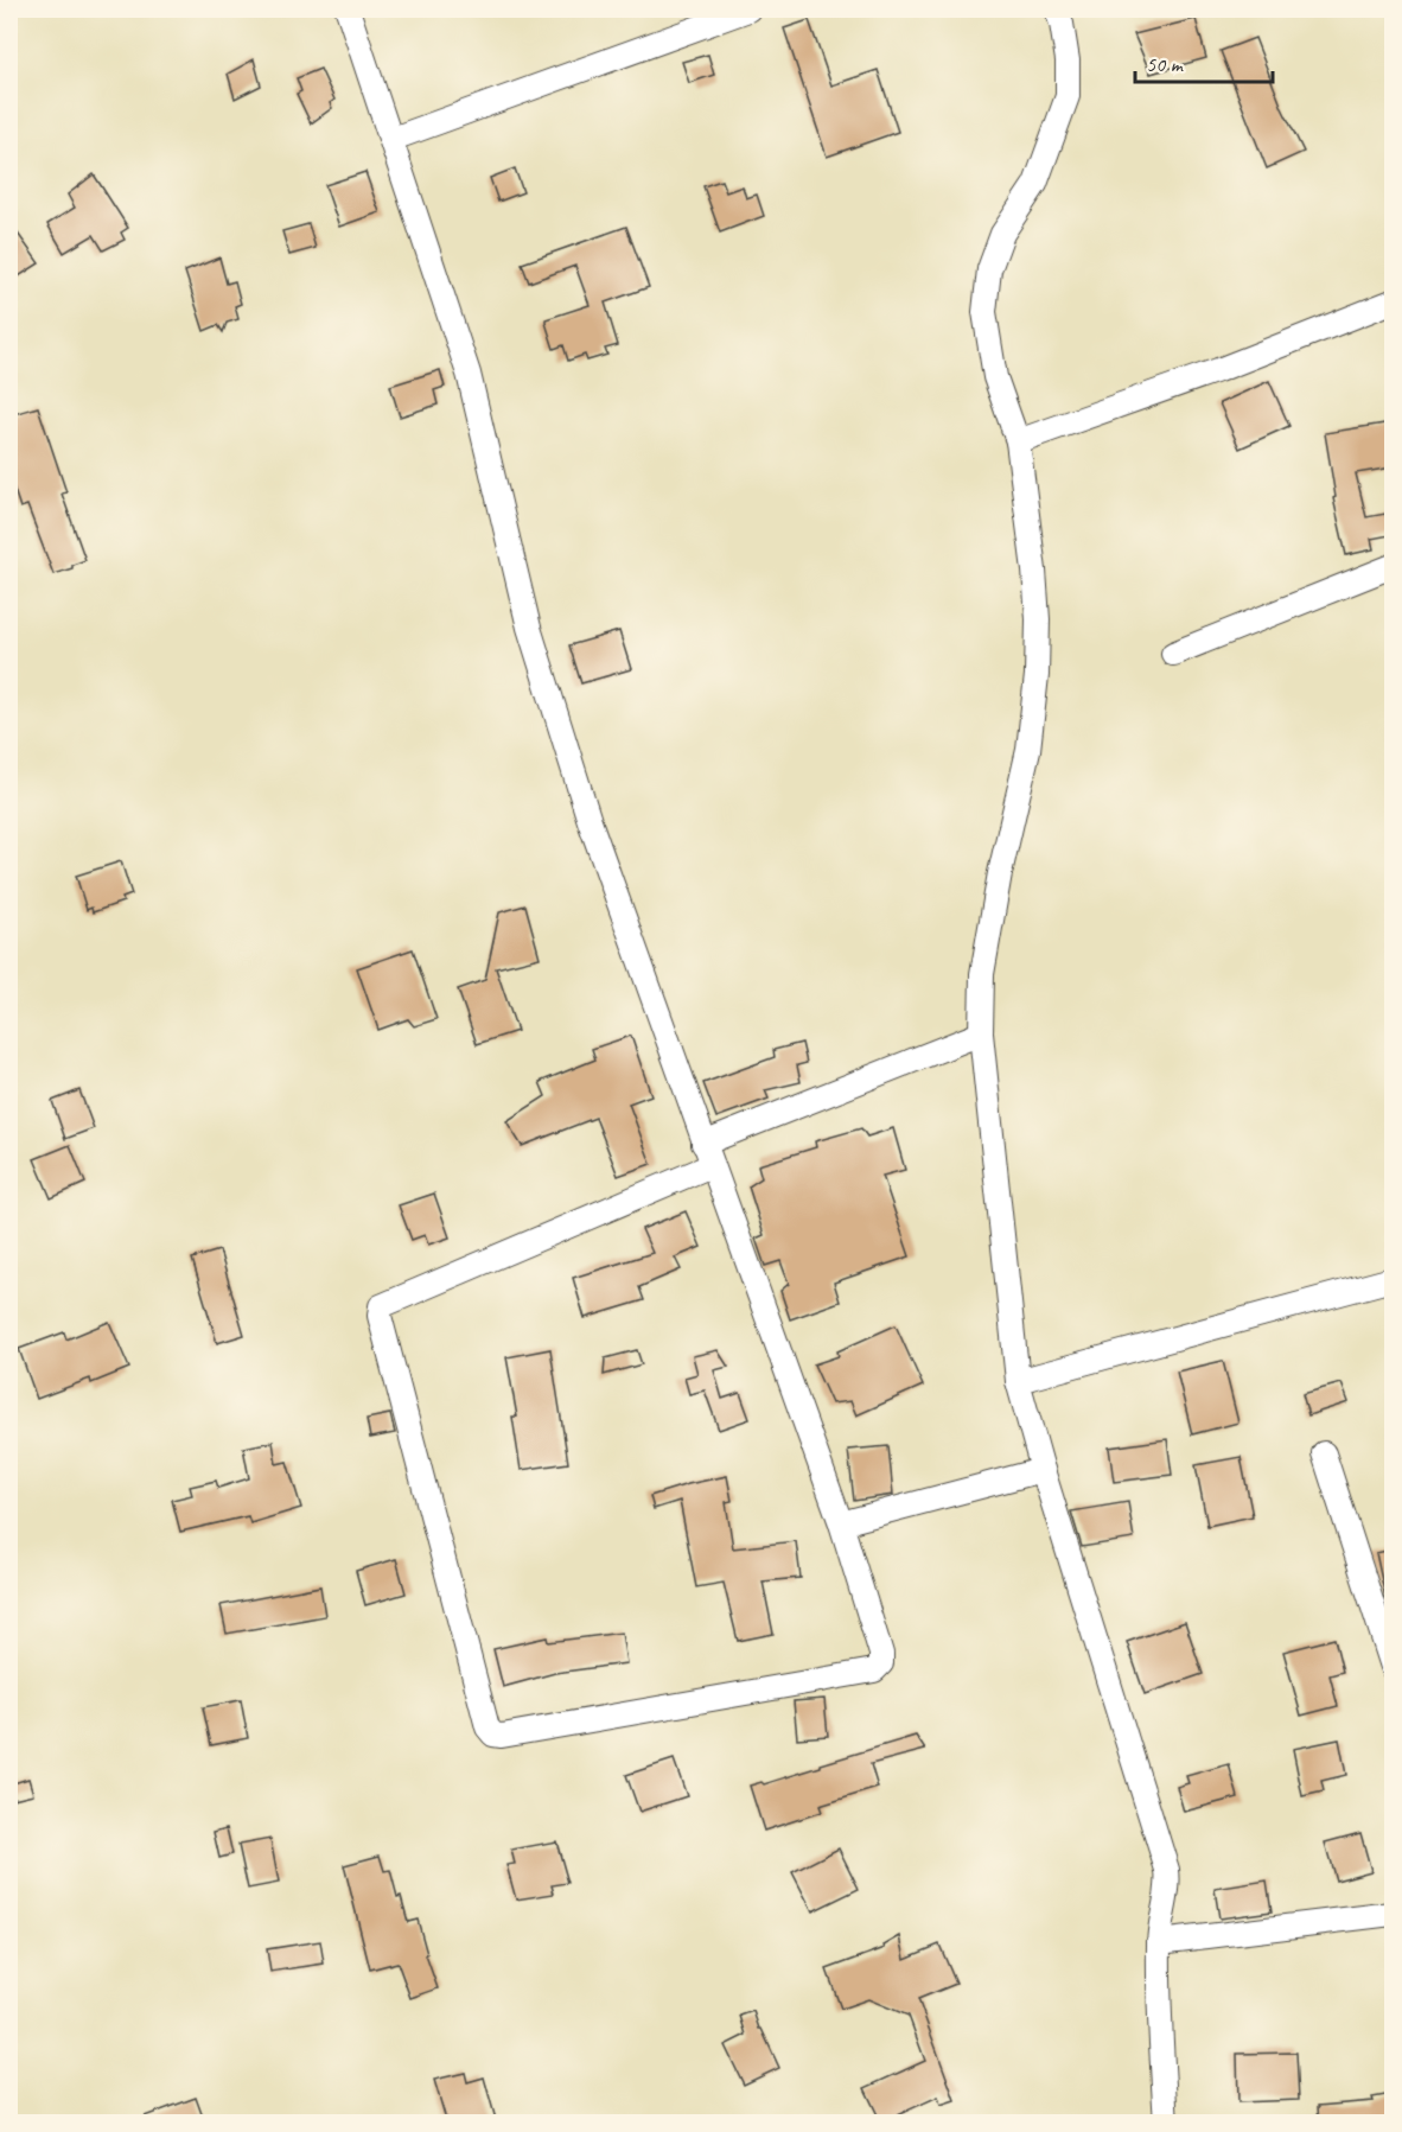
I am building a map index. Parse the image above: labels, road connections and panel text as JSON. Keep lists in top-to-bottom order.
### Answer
{
  "scale_bar": "50 m"
}
